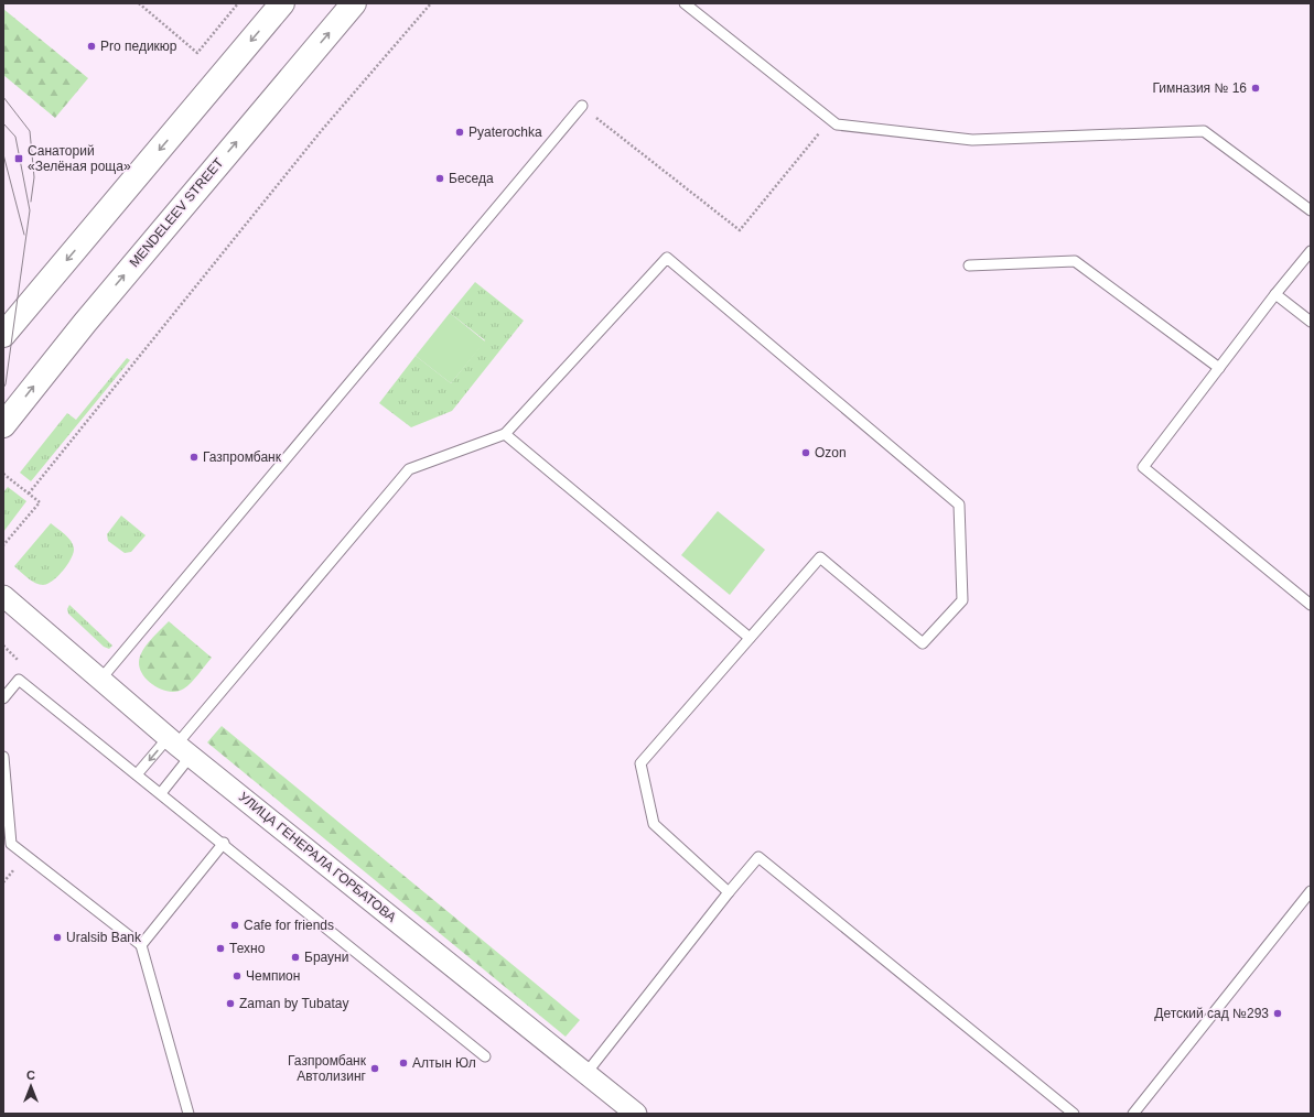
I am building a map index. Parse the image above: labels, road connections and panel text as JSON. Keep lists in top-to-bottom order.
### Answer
{
  "streets": {
    "main road": ["MENDELEEV STREET"],
    "street": ["УЛИЦА ГЕНЕРАЛА ГОРБАТОВА"]
  },
  "places": {
    "other": [
      "Pro педикюр",
      "Гимназия № 16",
      "Pyaterochka",
      "Беседа",
      "Ozon",
      "Газпромбанк",
      "Cafe for friends",
      "Uralsib Bank",
      "Техно",
      "Брауни",
      "Чемпион",
      "Zaman by Tubatay",
      "Детский сад №293",
      "Алтын Юл",
      "Газпромбанк Автолизинг"
    ],
    "transit": ["Санаторий «Зелёная роща»"]
  },
  "north": "top"
}
